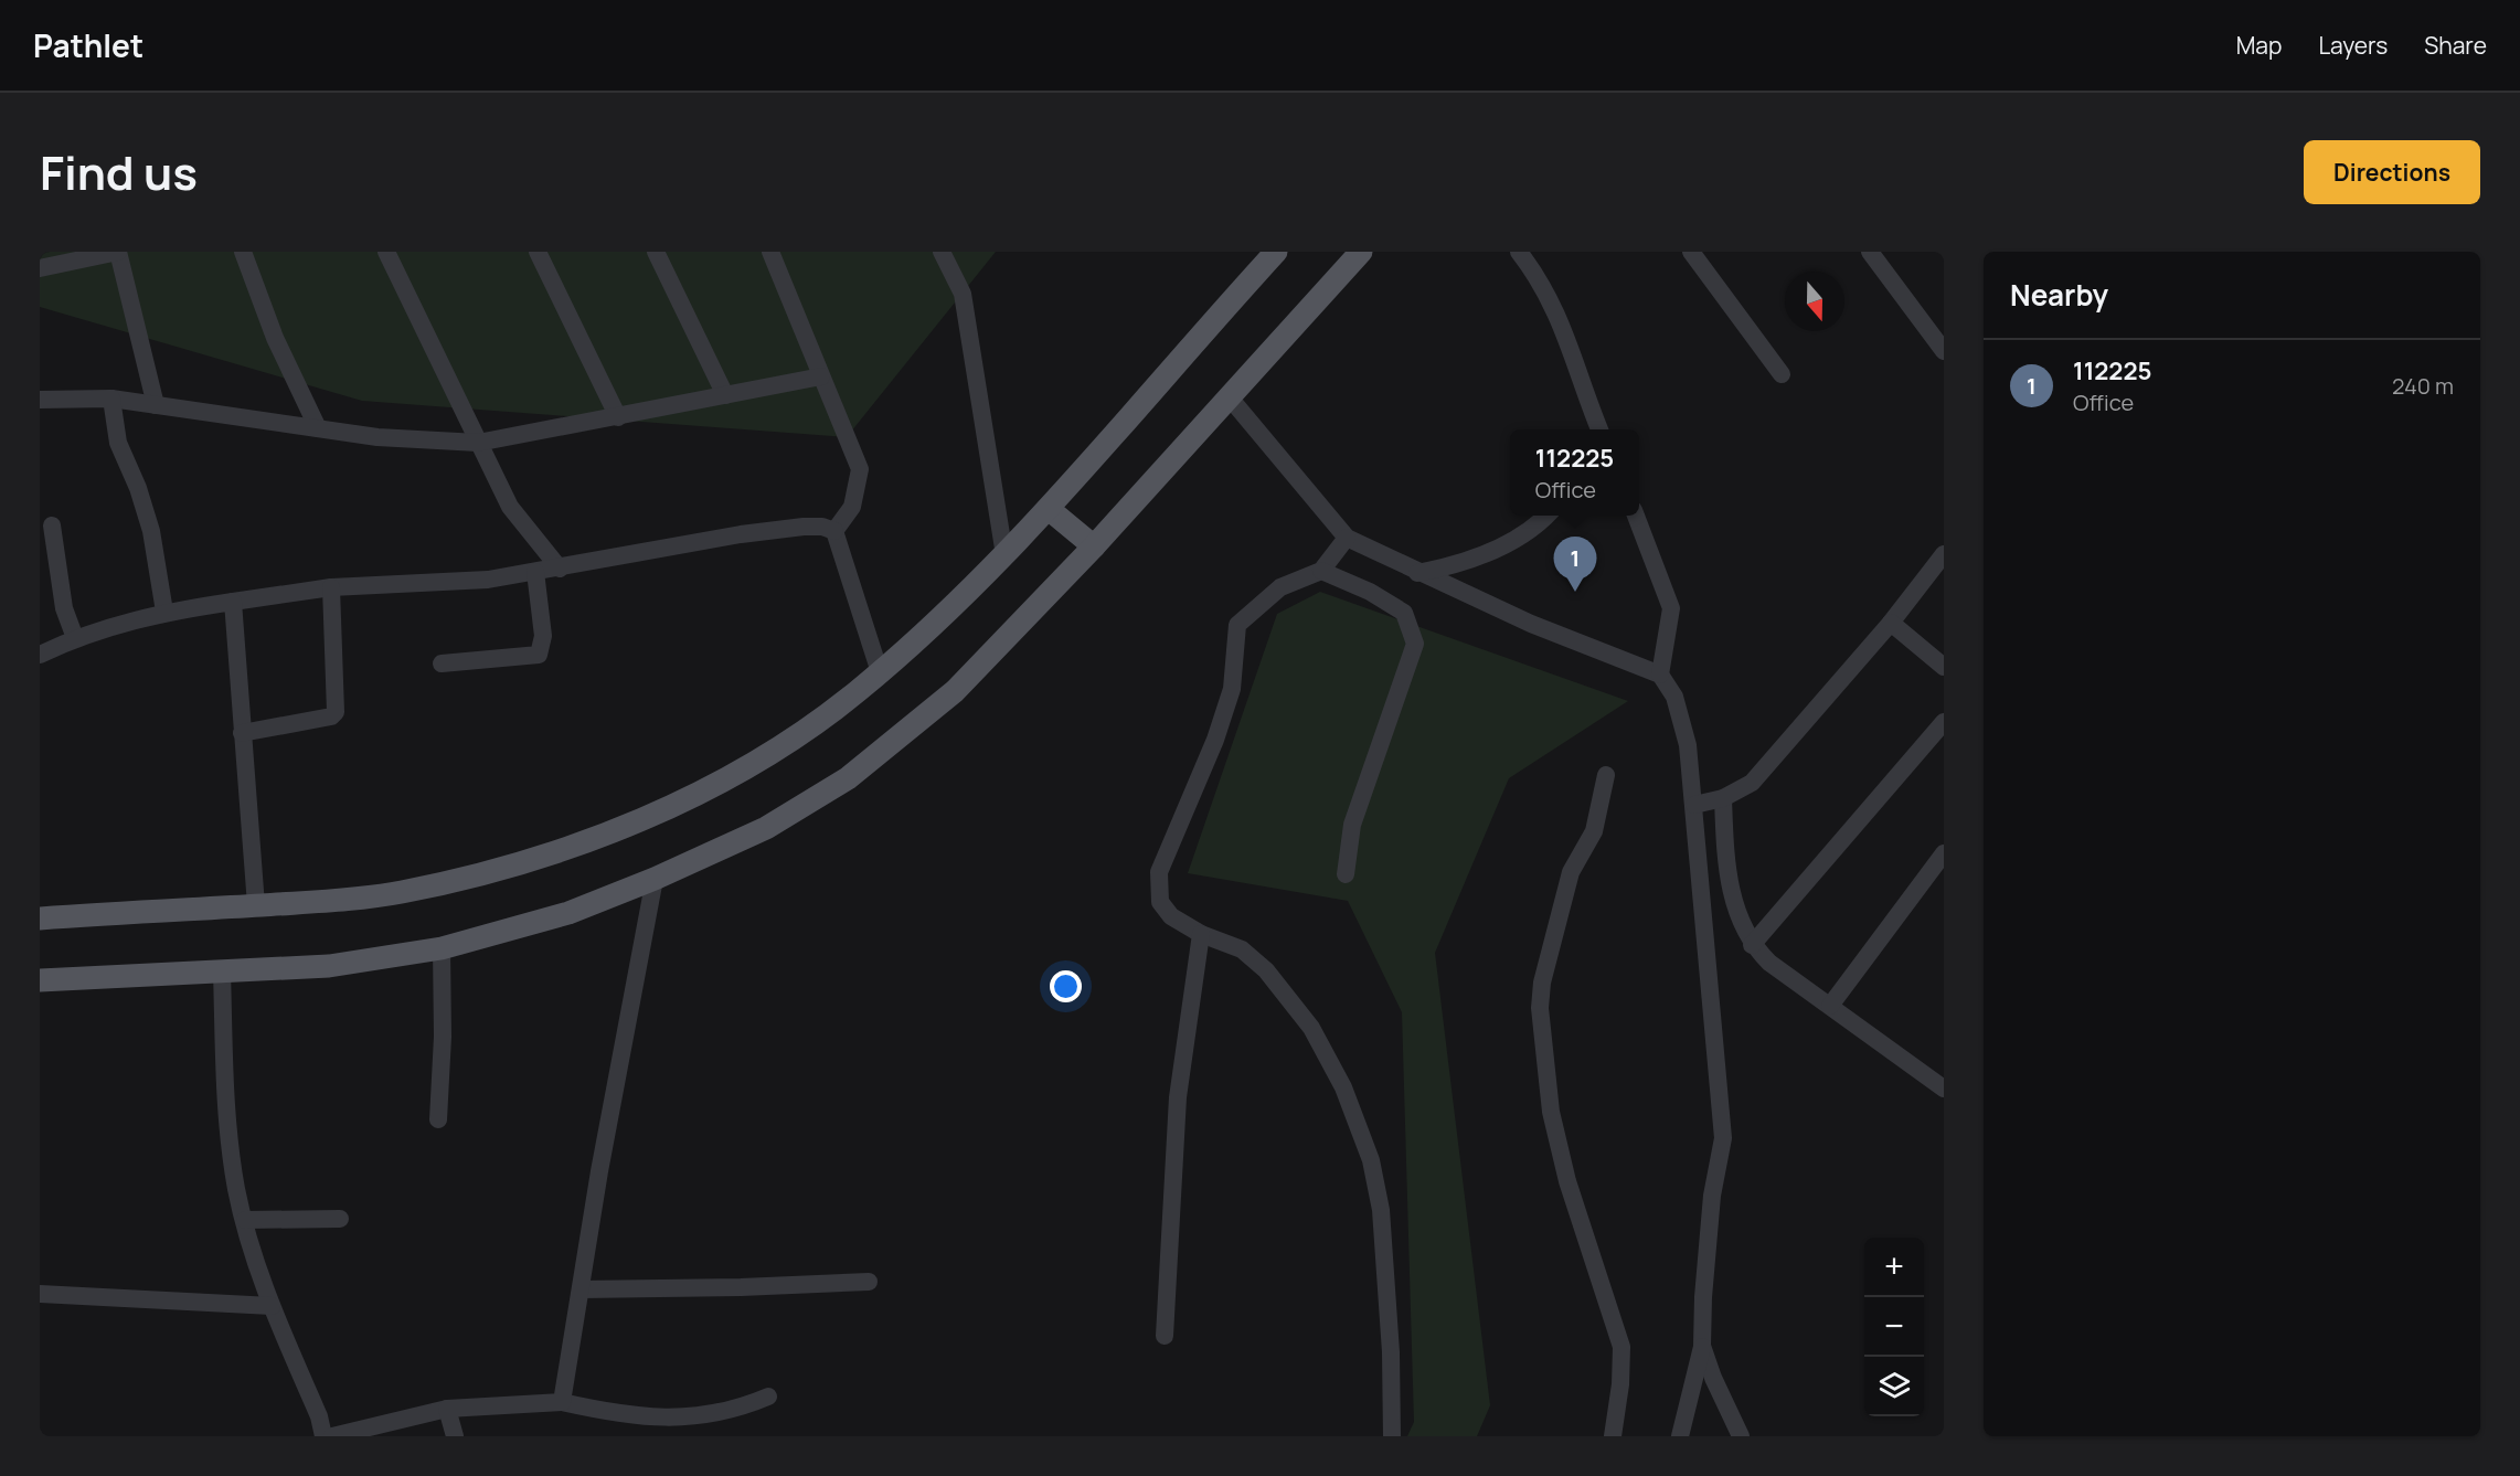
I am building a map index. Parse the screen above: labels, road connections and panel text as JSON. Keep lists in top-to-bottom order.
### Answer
{
  "north": "bottom",
  "page": {
    "header": "Pathlet",
    "nav": ["Map", "Layers", "Share"],
    "title": "Find us",
    "buttons": "Directions",
    "heading": "Nearby",
    "list": [
      {
        "mark": "1",
        "name": "112225",
        "note": "Office",
        "value": "240 m"
      }
    ],
    "popup": ["112225", "Office"],
    "pins": "1",
    "map_buttons": ["+", "−"]
  }
}
